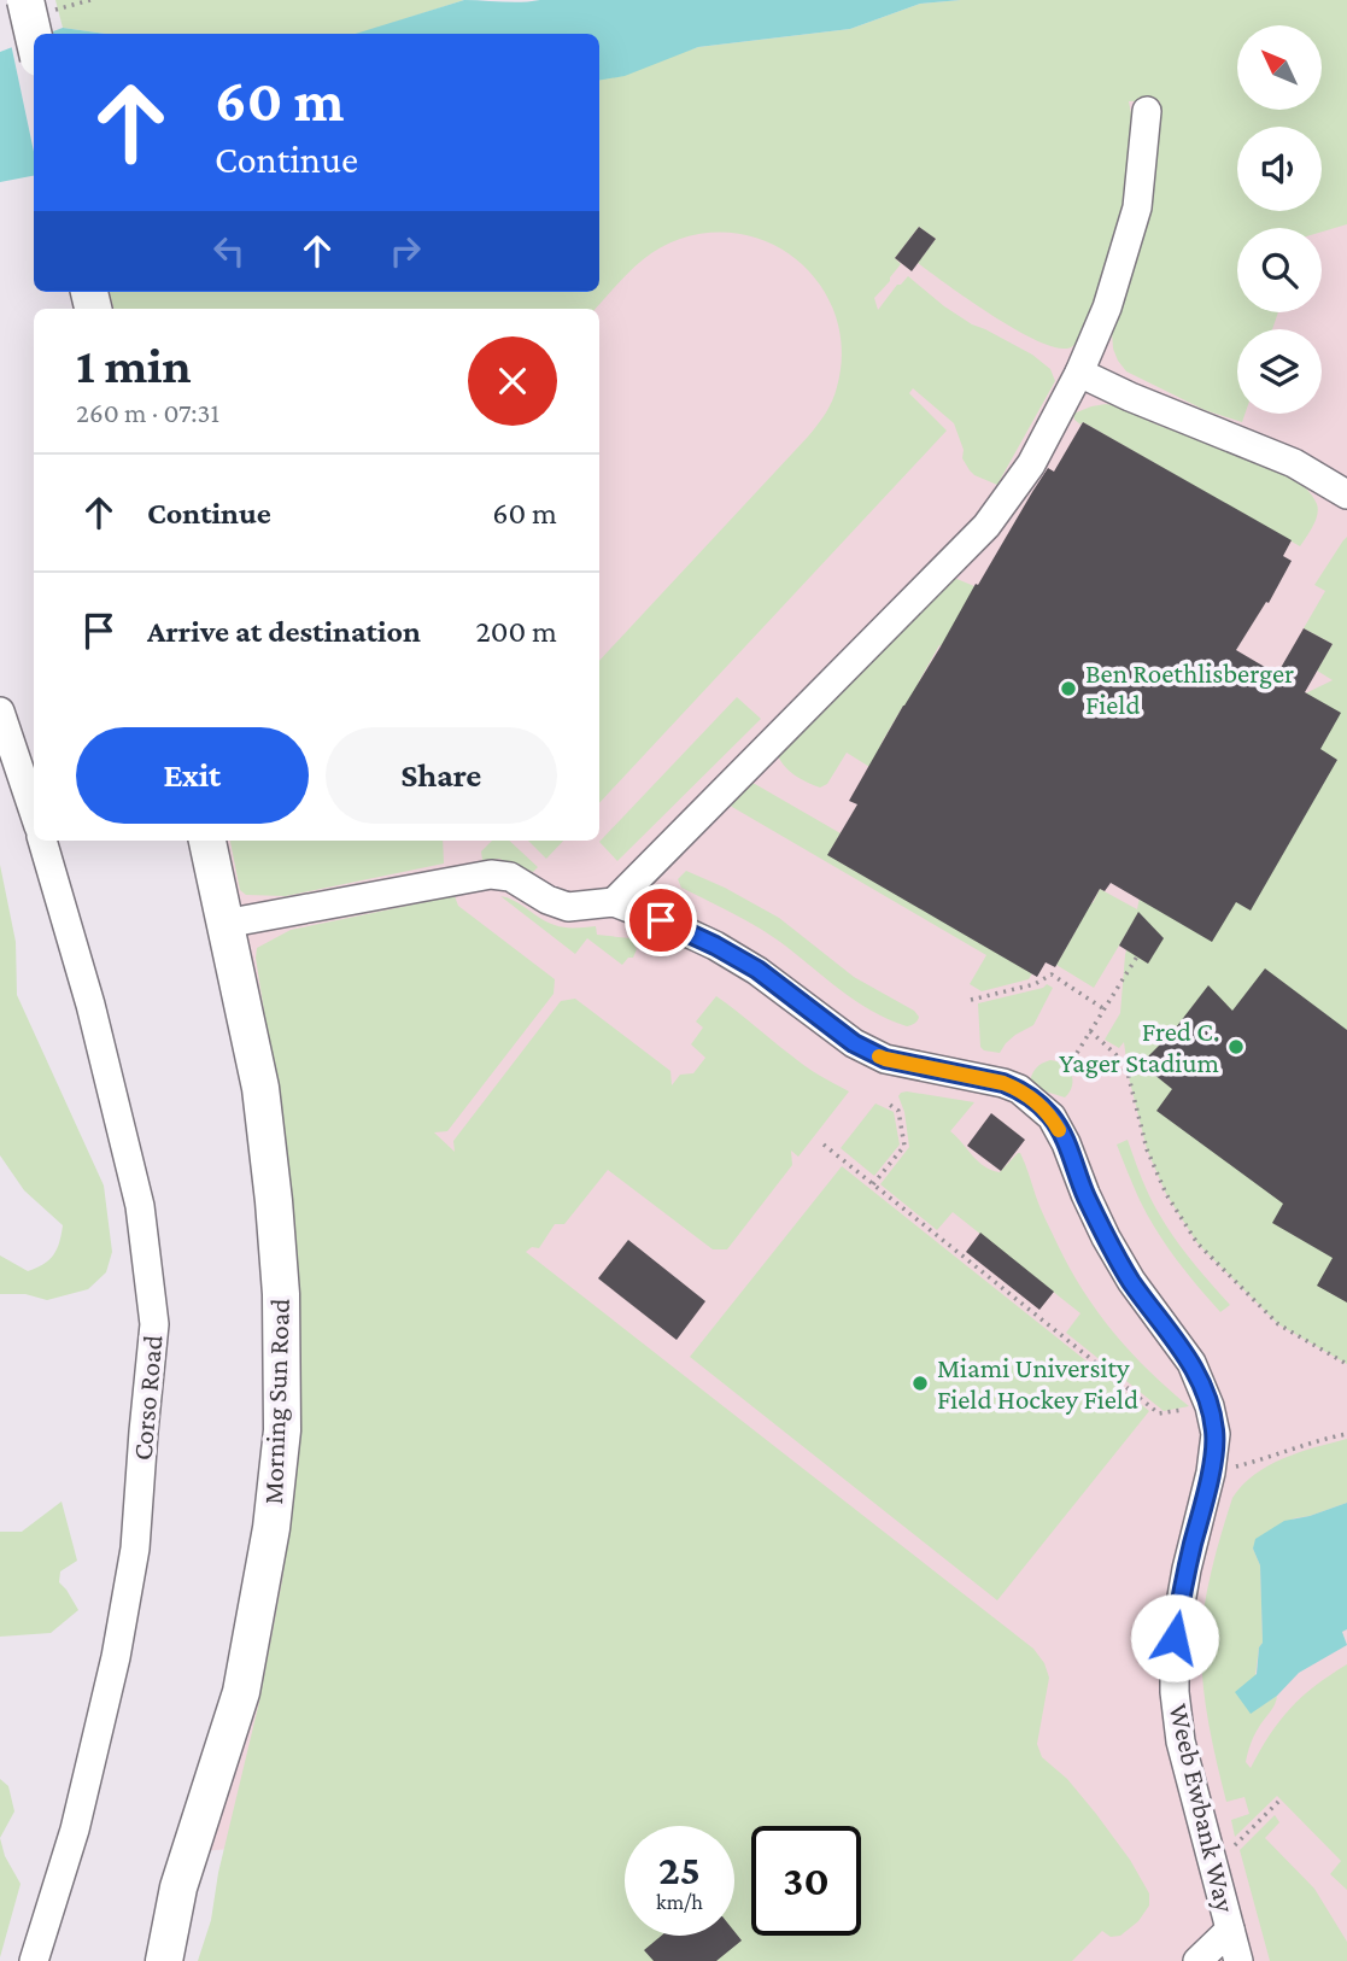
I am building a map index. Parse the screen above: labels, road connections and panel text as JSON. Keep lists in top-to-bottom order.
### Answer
{
  "streets": {
    "main road": ["Morning Sun Road"],
    "street": ["Corso Road", "Weeb Ewbank Way"]
  },
  "places": ["Ben Roethlisberger Field", "Fred C. Yager Stadium", "Miami University Field Hockey Field"],
  "north": "top left",
  "page": {
    "turn": ["60 m", "Continue"],
    "heading": ["1 min", "260 m · 07:31"],
    "list": [
      {
        "name": "Continue",
        "value": "60 m"
      },
      {
        "name": "Arrive at destination",
        "value": "200 m"
      }
    ],
    "buttons": ["Exit", "Share"],
    "speed": "25 km/h",
    "limit": "30"
  }
}
